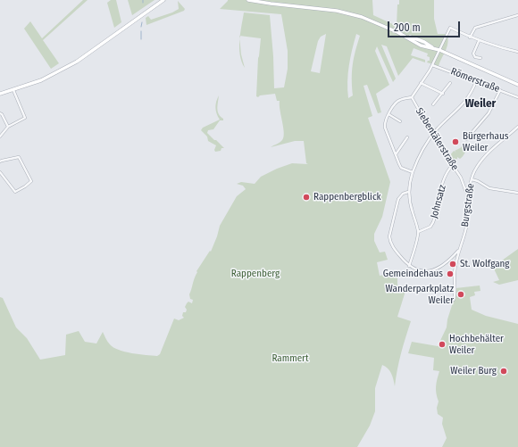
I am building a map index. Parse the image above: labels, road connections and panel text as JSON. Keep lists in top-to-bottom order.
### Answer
{
  "streets": {
    "street": [
      "Römerstraße",
      "Siebentälerstraße",
      "Johnsatz",
      "Burgstraße"
    ]
  },
  "crossings": [
    ["Römerstraße", "Siebentälerstraße"],
    ["Siebentälerstraße", "Johnsatz"],
    ["Siebentälerstraße", "Burgstraße"]
  ],
  "districts": ["Weiler"],
  "parks": ["Rappenberg", "Rammert"],
  "places": [
    "Bürgerhaus Weiler",
    "Rappenbergblick",
    "St. Wolfgang",
    "Gemeindehaus",
    "Wanderparkplatz Weiler",
    "Hochbehälter Weiler",
    "Weiler Burg"
  ],
  "scale_bar": "200 m"
}
